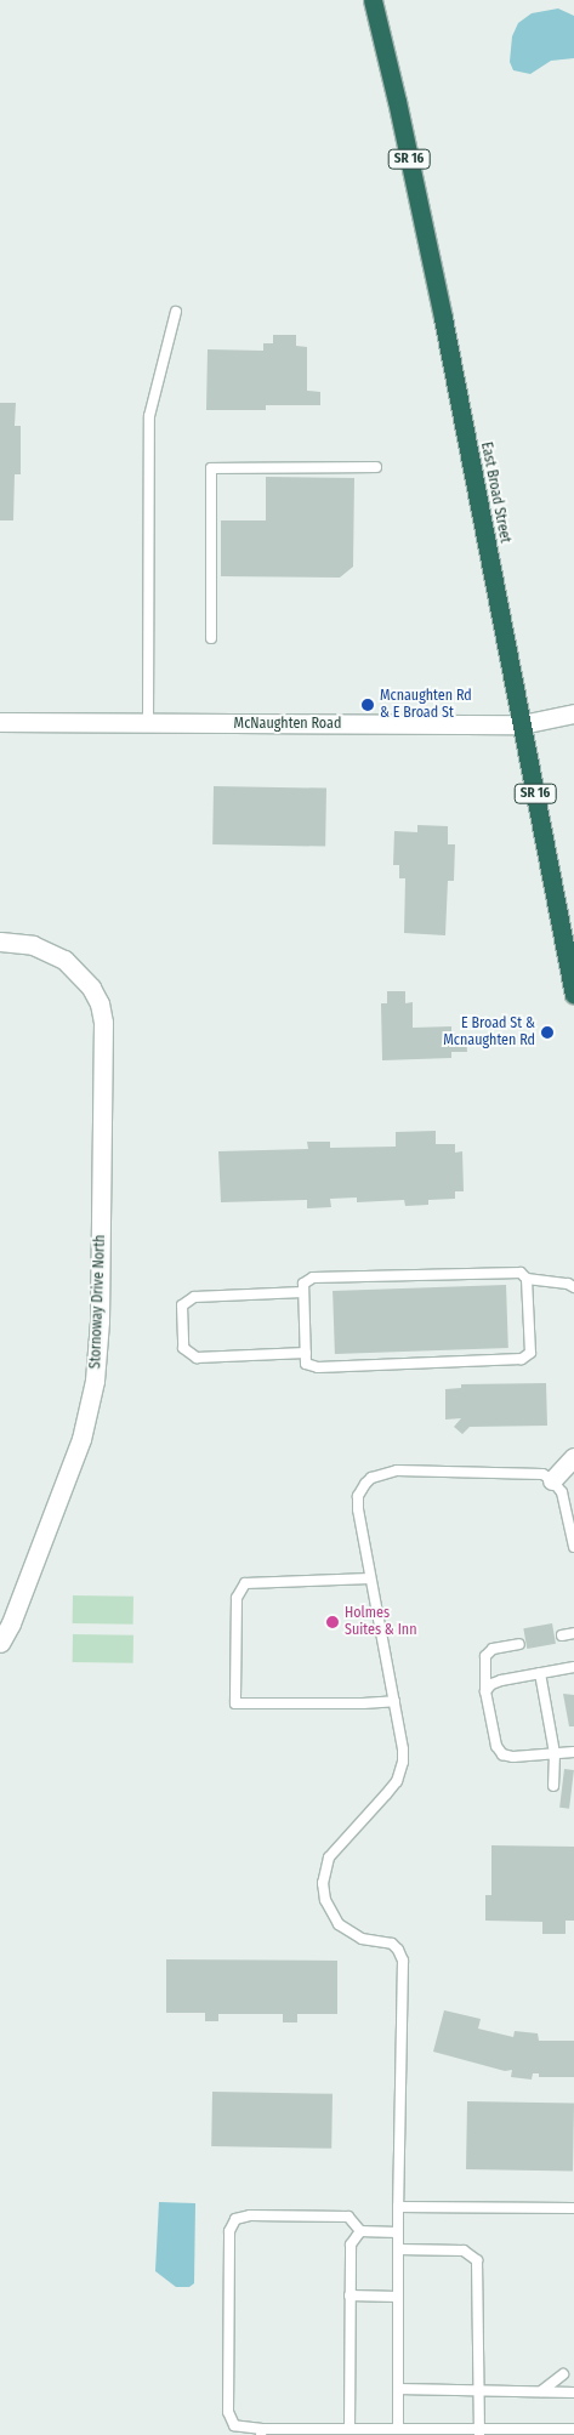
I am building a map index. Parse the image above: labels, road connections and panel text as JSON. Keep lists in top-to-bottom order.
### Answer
{
  "streets": {
    "highway": ["SR 16", "East Broad Street"],
    "street": ["McNaughten Road", "Stornoway Drive North"]
  },
  "crossings": [
    ["East Broad Street", "McNaughten Road"]
  ],
  "places": ["Mcnaughten Rd & E Broad St", "E Broad St & Mcnaughten Rd", "Holmes Suites & Inn"]
}
